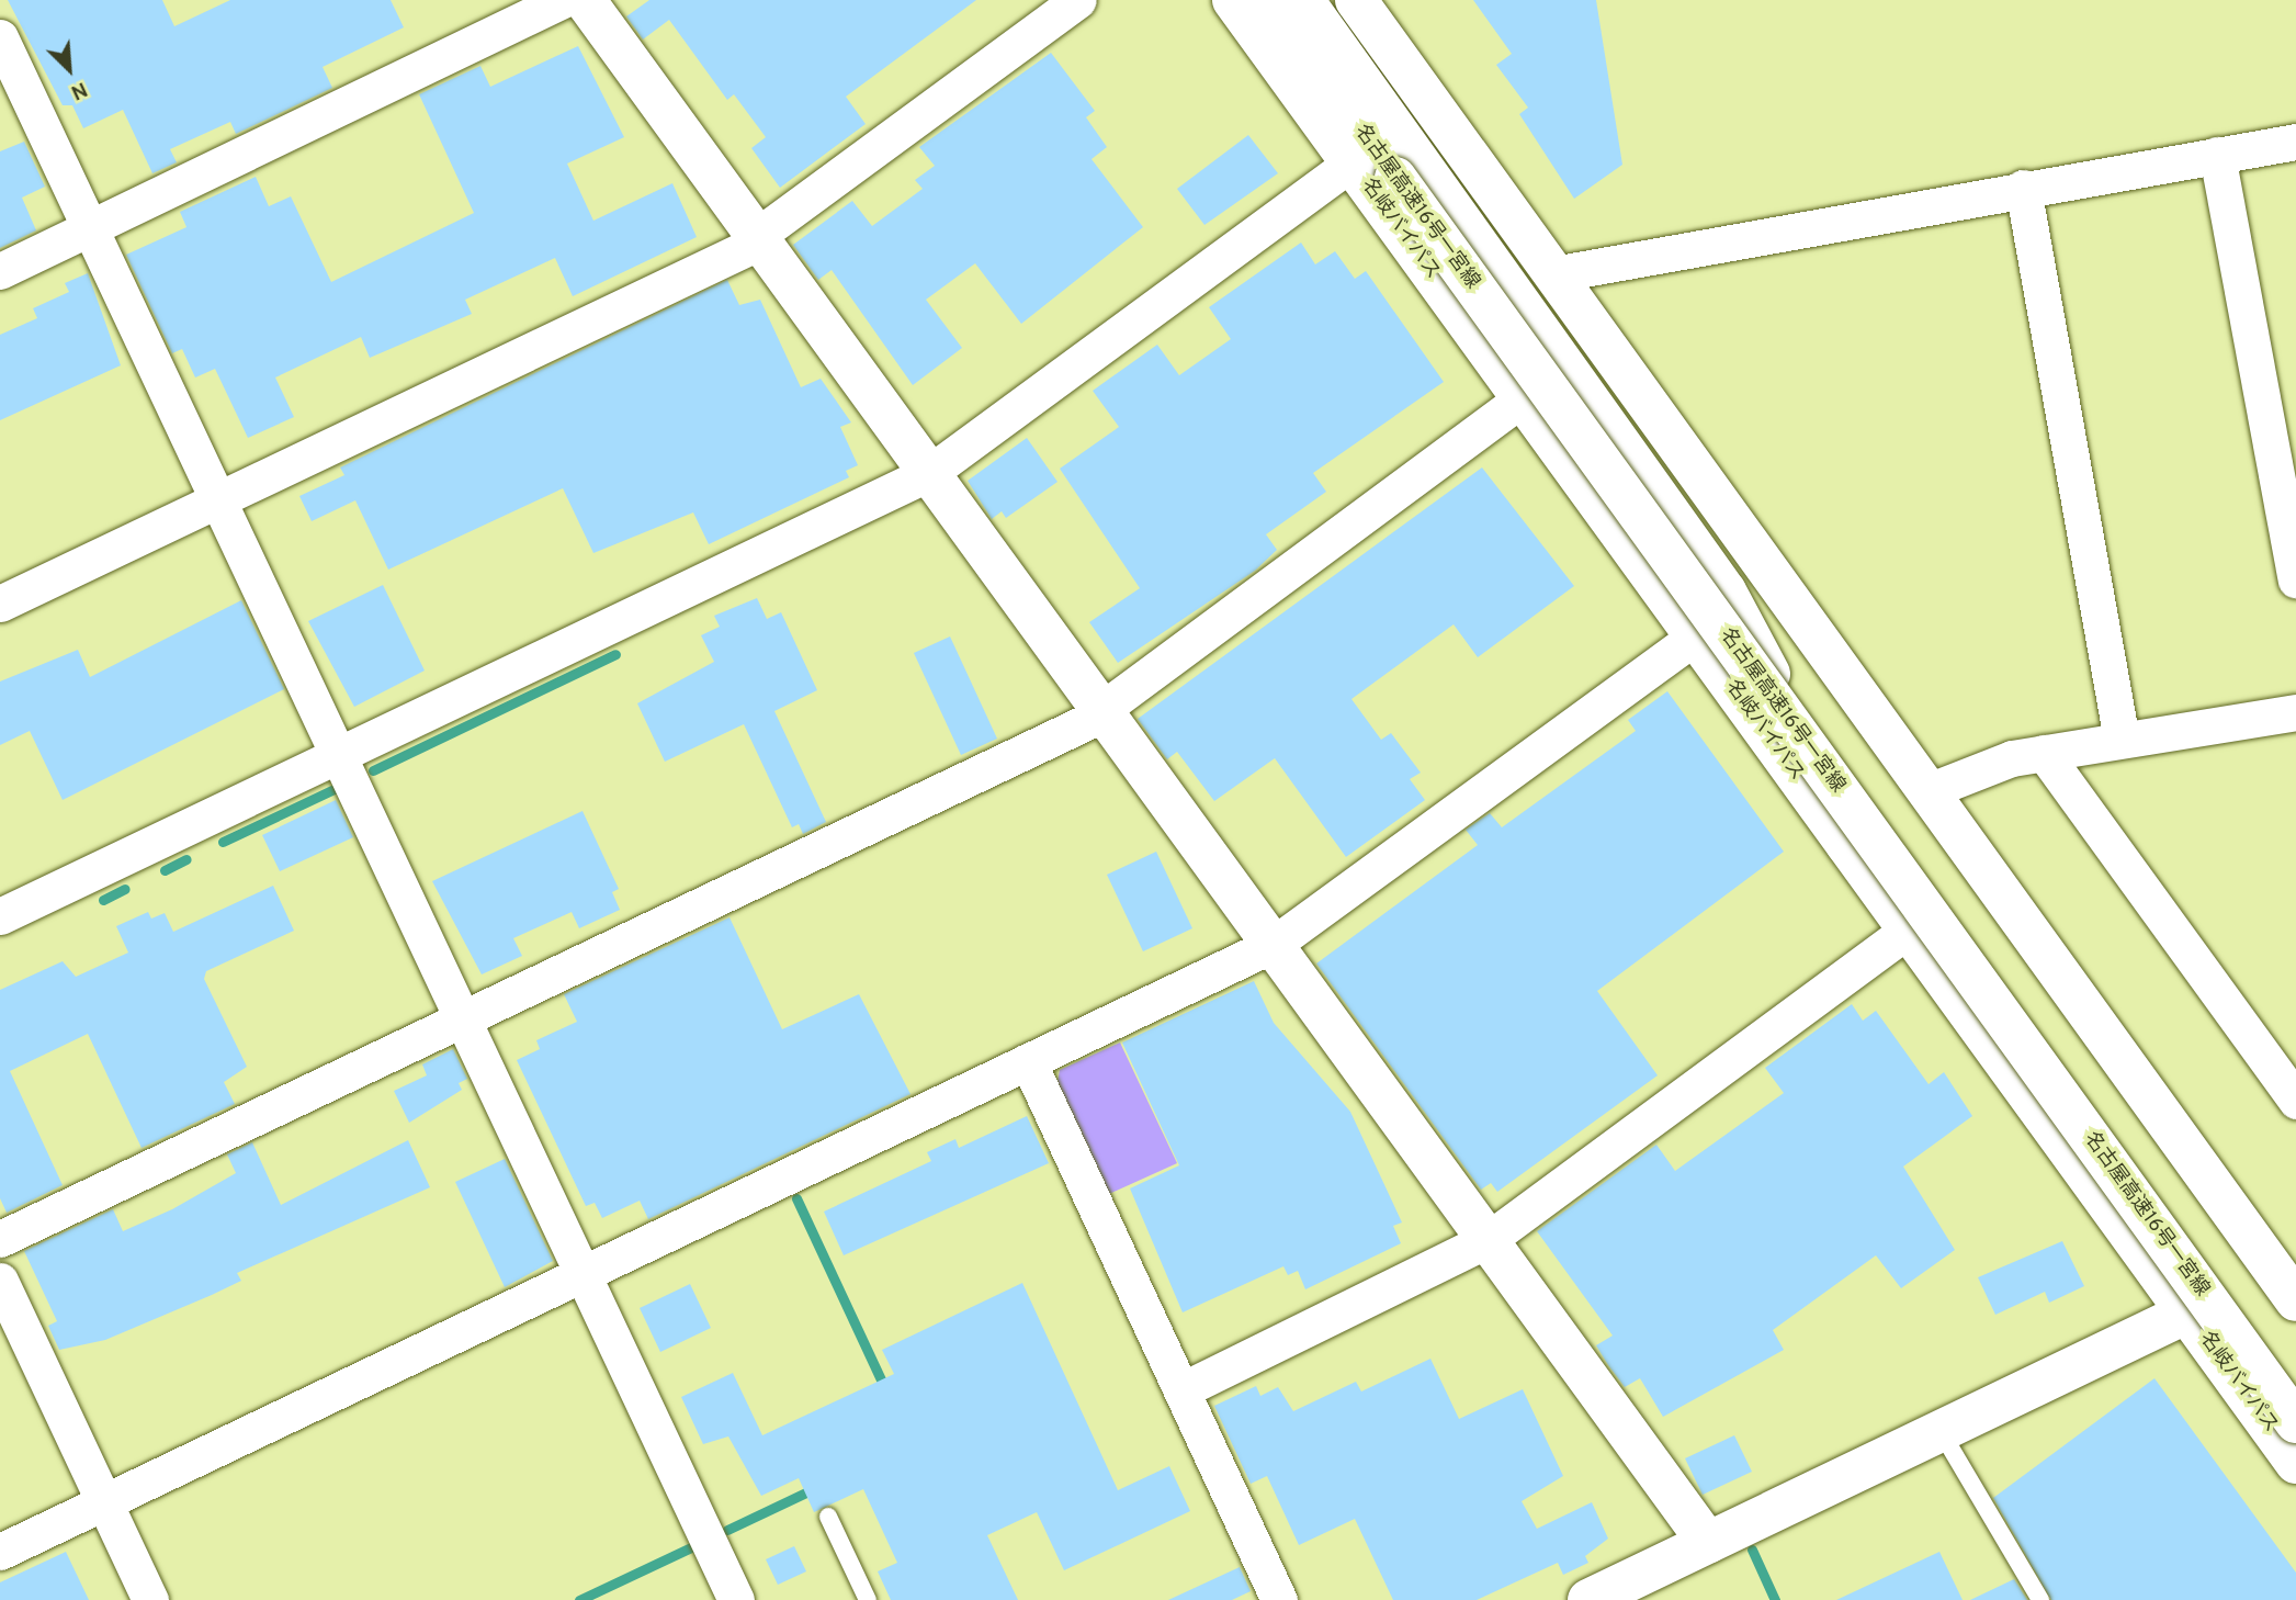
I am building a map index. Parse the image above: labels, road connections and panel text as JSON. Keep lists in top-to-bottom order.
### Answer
{
  "streets": {
    "main road": ["名古屋高速16号一宮線", "名岐バイパス"]
  },
  "north": "bottom right"
}
